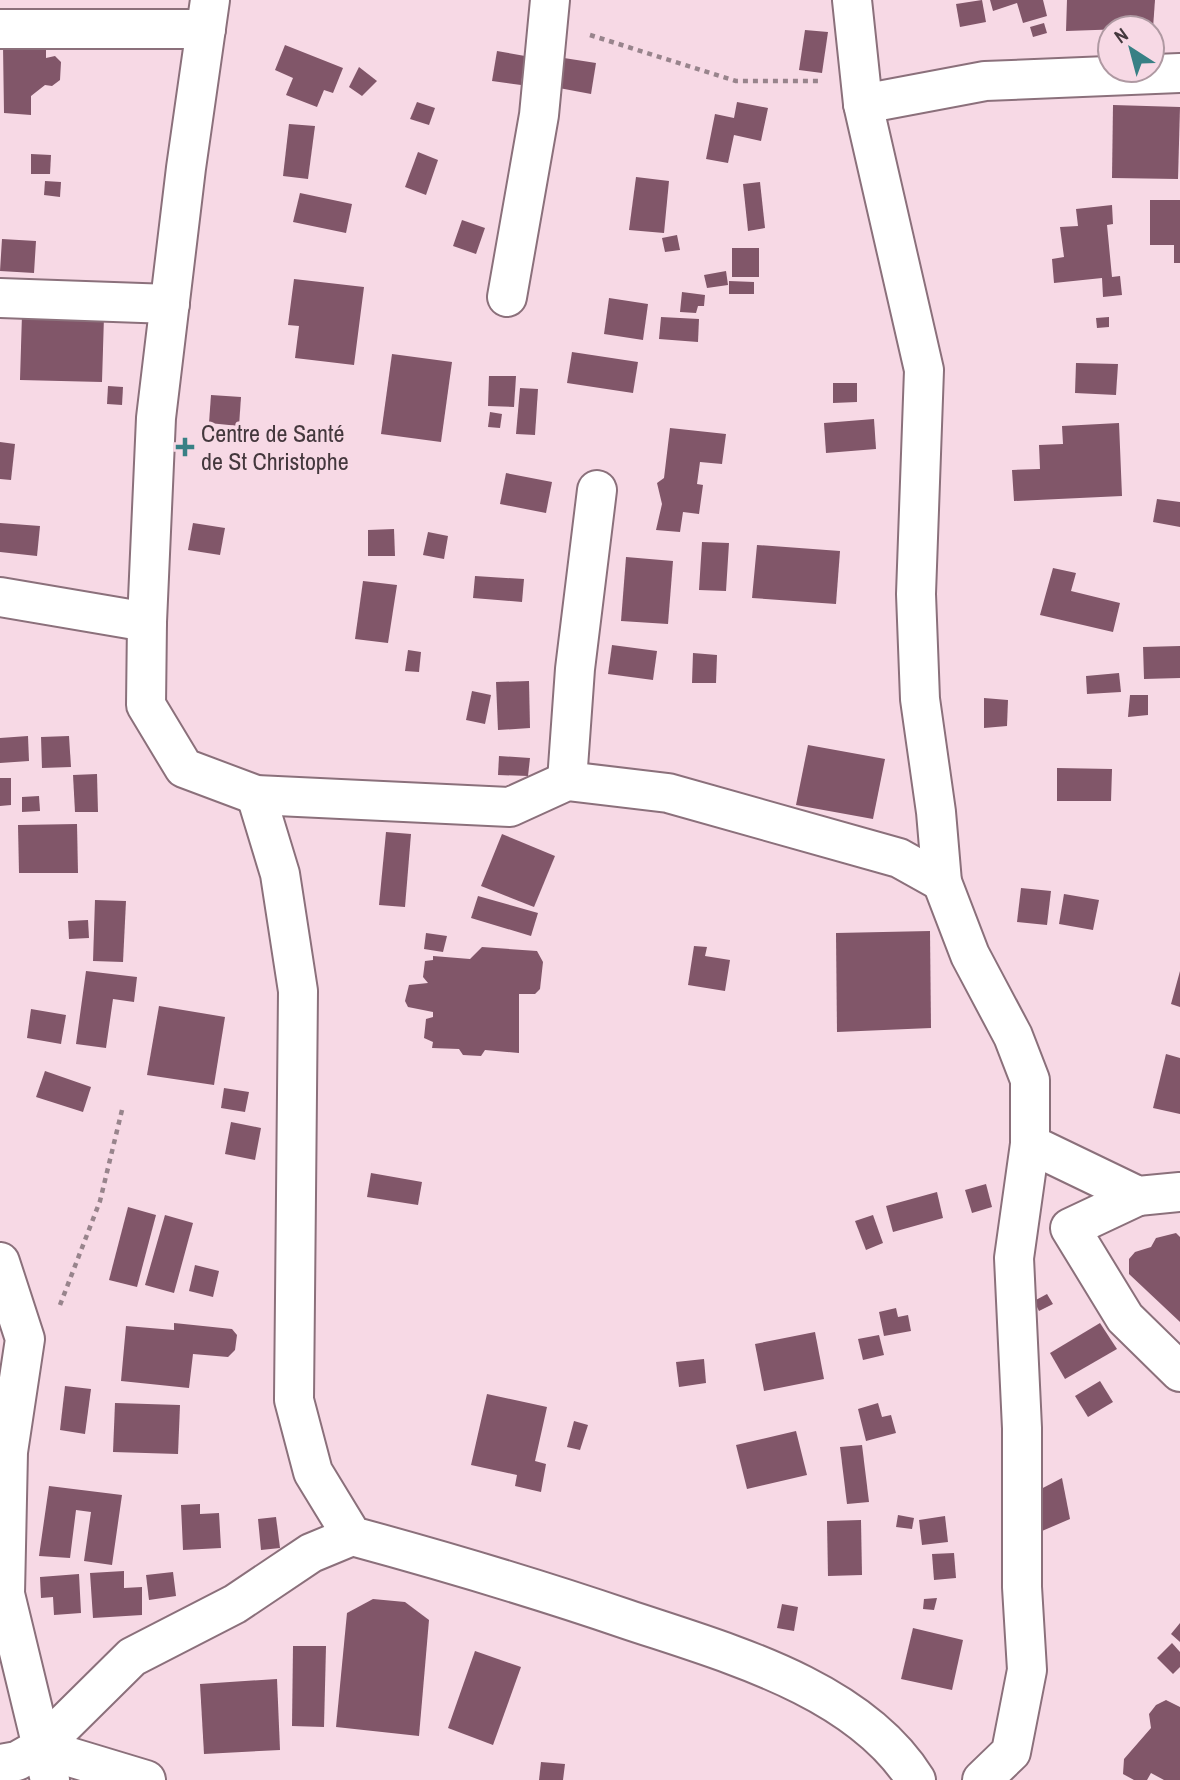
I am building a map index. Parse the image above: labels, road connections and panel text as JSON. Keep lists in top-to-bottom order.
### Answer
{
  "places": {
    "health": ["Centre de Santé de St Christophe"]
  },
  "north": "top left"
}
